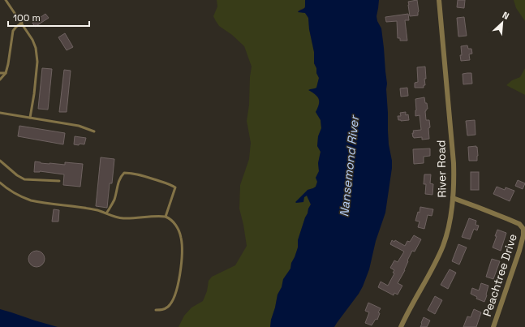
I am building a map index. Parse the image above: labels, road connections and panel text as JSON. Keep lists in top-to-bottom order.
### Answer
{
  "streets": {
    "street": ["River Road", "Peachtree Drive"]
  },
  "water": ["Nansemond River"],
  "scale_bar": "100 m",
  "north": "top right"
}
